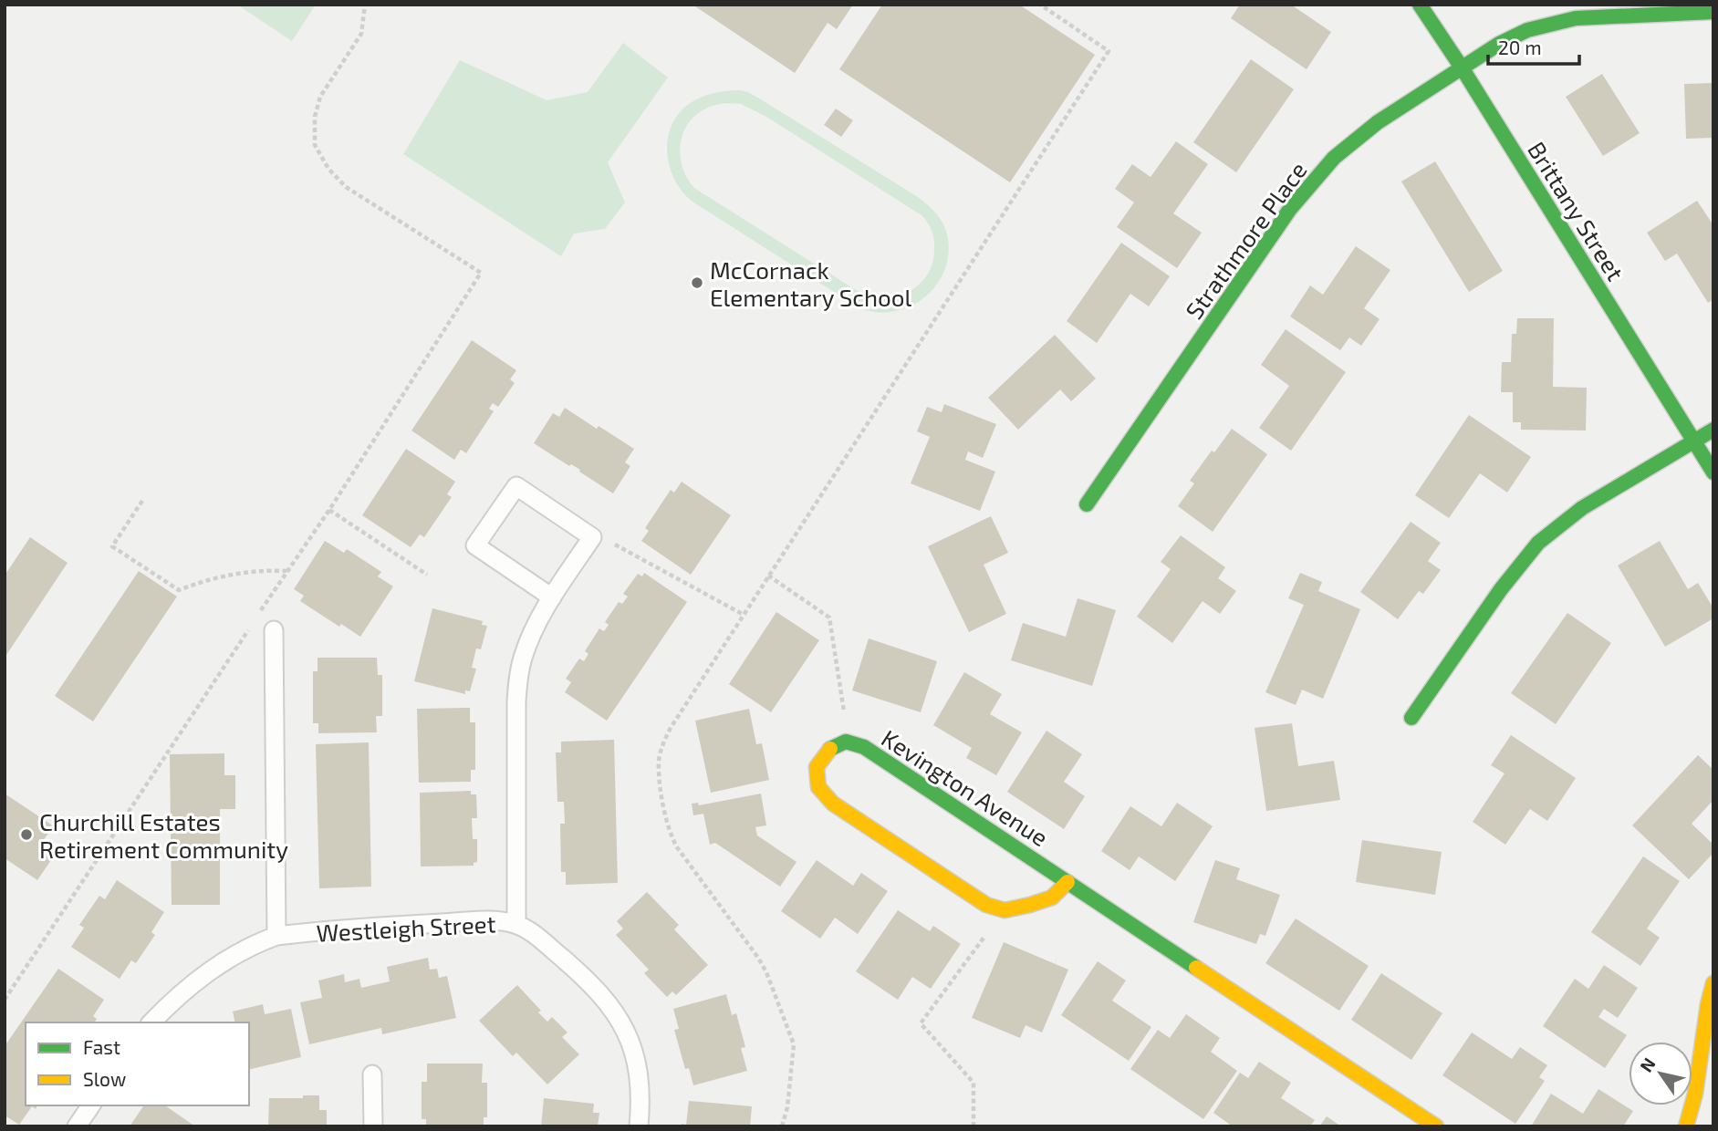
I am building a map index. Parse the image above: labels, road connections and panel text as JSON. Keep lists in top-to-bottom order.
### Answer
{
  "streets": {
    "street": ["Brittany Street", "Strathmore Place", "Kevington Avenue"],
    "lane": ["Westleigh Street"]
  },
  "crossings": [
    ["Brittany Street", "Strathmore Place"]
  ],
  "places": ["McCornack Elementary School", "Churchill Estates Retirement Community"],
  "legend": ["Fast", "Slow"],
  "scale_bar": "20 m",
  "north": "top left"
}
